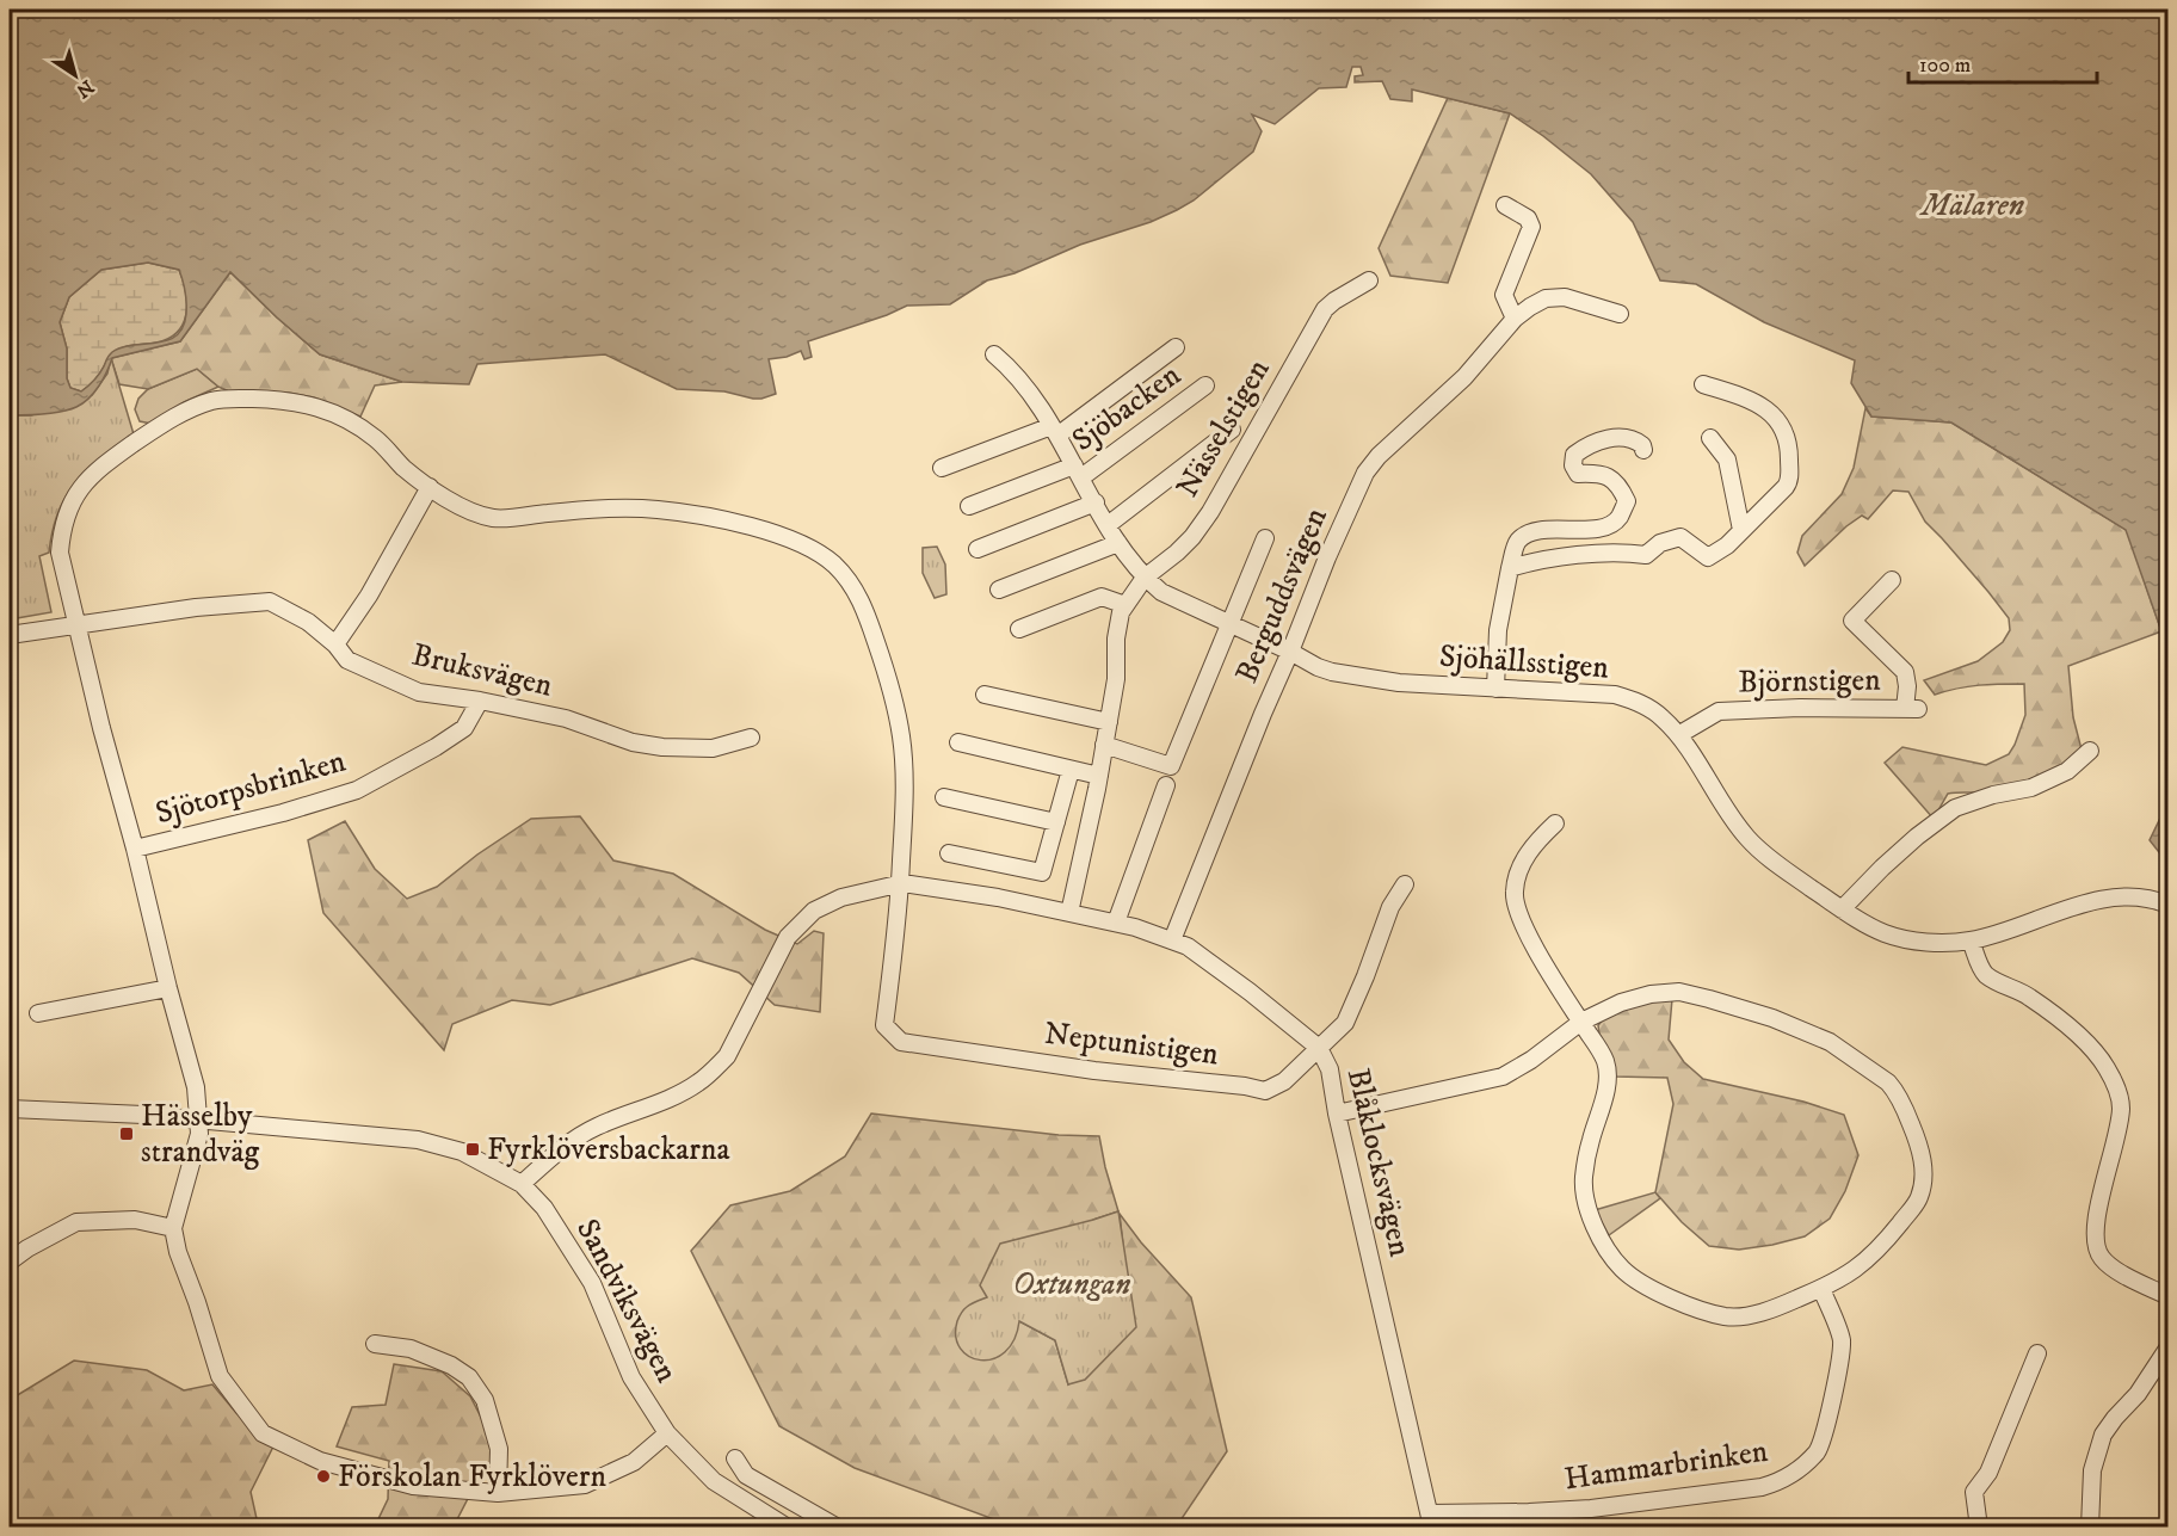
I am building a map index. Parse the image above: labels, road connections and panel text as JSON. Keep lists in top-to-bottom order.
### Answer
{
  "streets": {
    "street": [
      "Sjöbacken",
      "Nässelstigen",
      "Berguddsvägen",
      "Sjöhällsstigen",
      "Bruksvägen",
      "Björnstigen",
      "Sjötorpsbrinken",
      "Neptunistigen",
      "Blåklocksvägen",
      "Sandviksvägen",
      "Hammarbrinken"
    ]
  },
  "crossings": [
    ["Sjöbacken", "Nässelstigen"],
    ["Sjöbacken", "Berguddsvägen"],
    ["Sjöbacken", "Sjöhällsstigen"],
    ["Nässelstigen", "Blåklocksvägen"],
    ["Berguddsvägen", "Sjöhällsstigen"],
    ["Berguddsvägen", "Blåklocksvägen"],
    ["Sjöhällsstigen", "Björnstigen"],
    ["Bruksvägen", "Sjötorpsbrinken"],
    ["Neptunistigen", "Blåklocksvägen"],
    ["Blåklocksvägen", "Sandviksvägen"],
    ["Blåklocksvägen", "Hammarbrinken"]
  ],
  "water": ["Mälaren"],
  "parks": ["Oxtungan"],
  "places": {
    "transit": ["Hässelby strandväg", "Fyrklöversbackarna"],
    "other": ["Förskolan Fyrklövern"]
  },
  "scale_bar": "100 m",
  "north": "bottom right"
}
